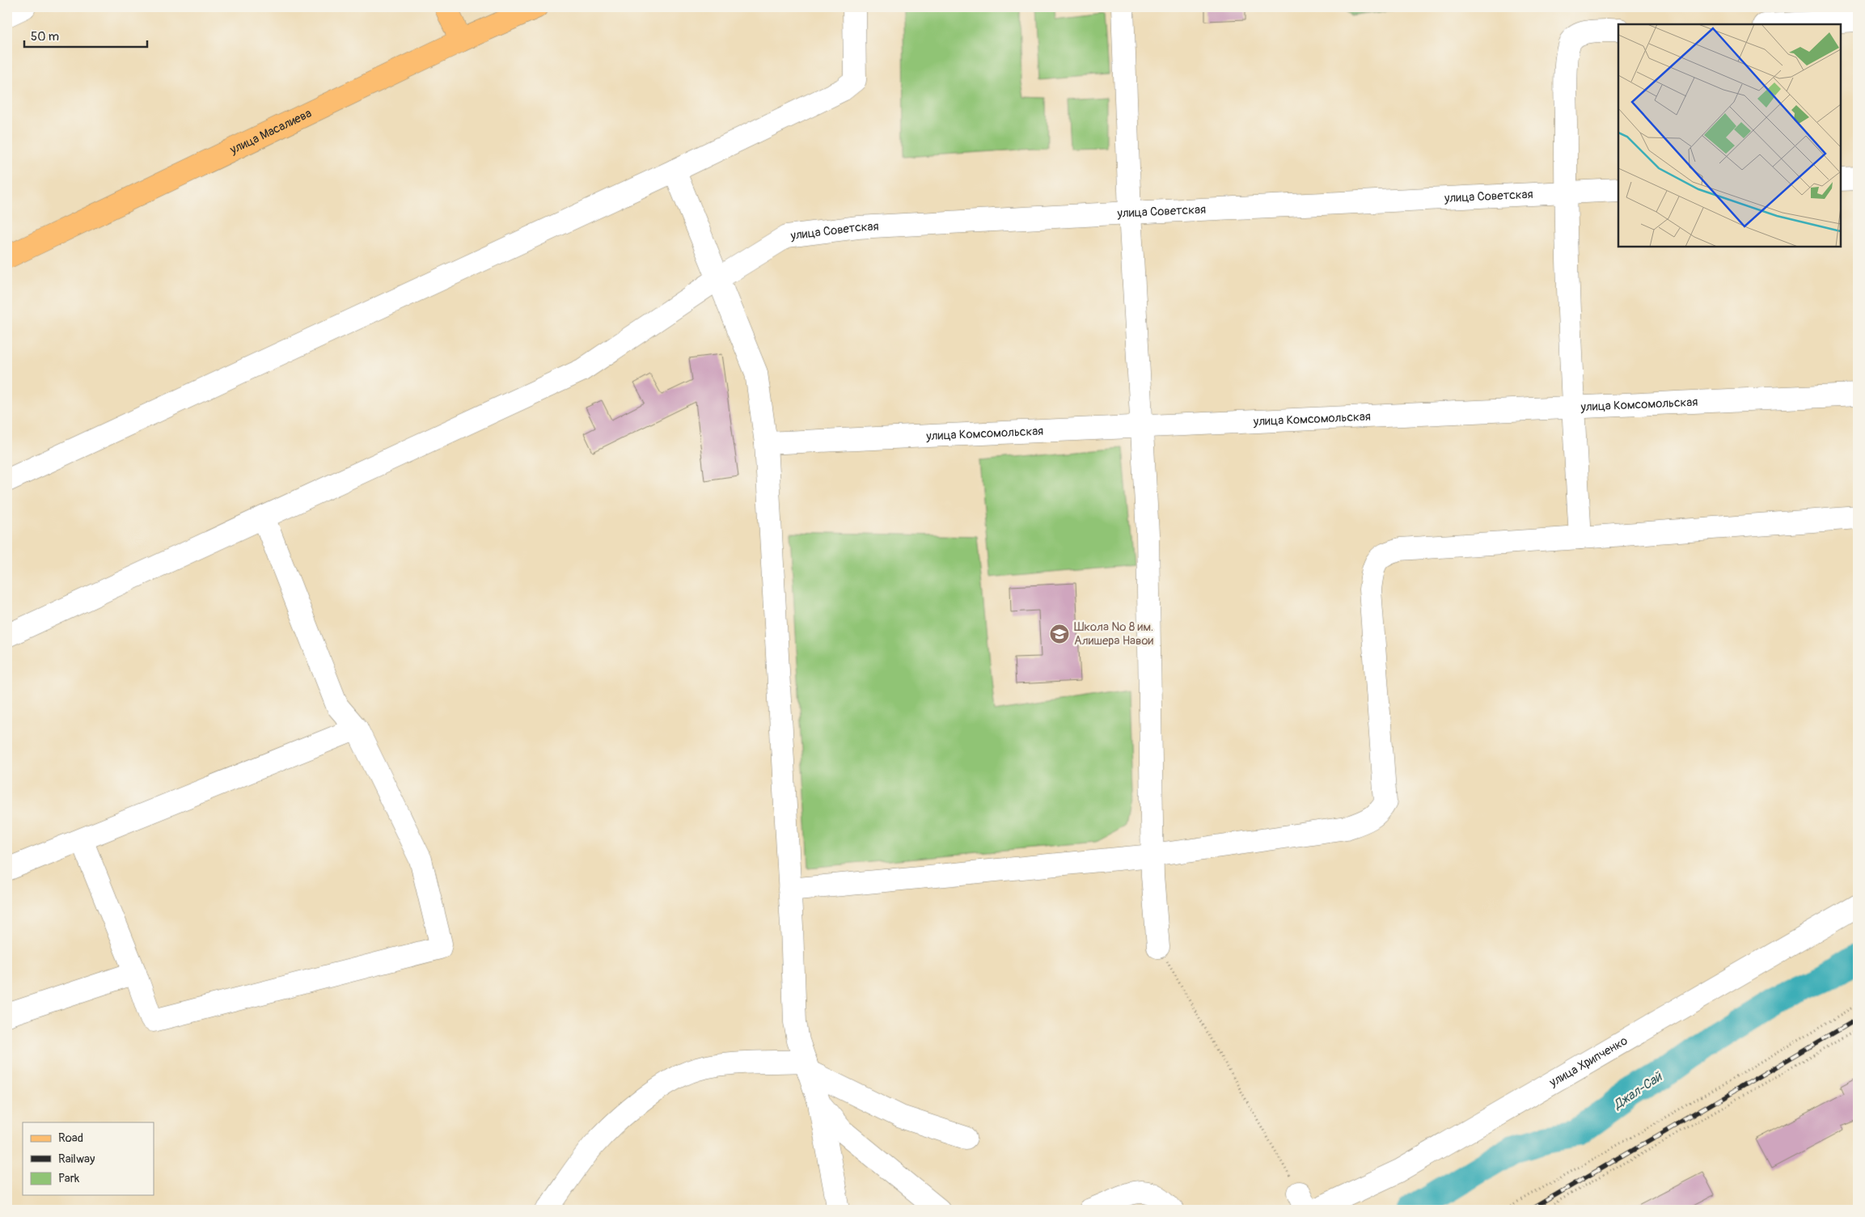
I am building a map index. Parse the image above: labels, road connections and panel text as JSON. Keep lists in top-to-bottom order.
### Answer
{
  "streets": {
    "main road": ["улица Масалиева"],
    "street": ["улица Советская", "улица Комсомольская", "улица Хрипченко"]
  },
  "water": ["Джал-Сай"],
  "places": {
    "school or university": ["Школа № 8 им. Алишера Навои"]
  },
  "legend": ["Road", "Railway", "Park"],
  "scale_bar": "50 m"
}
